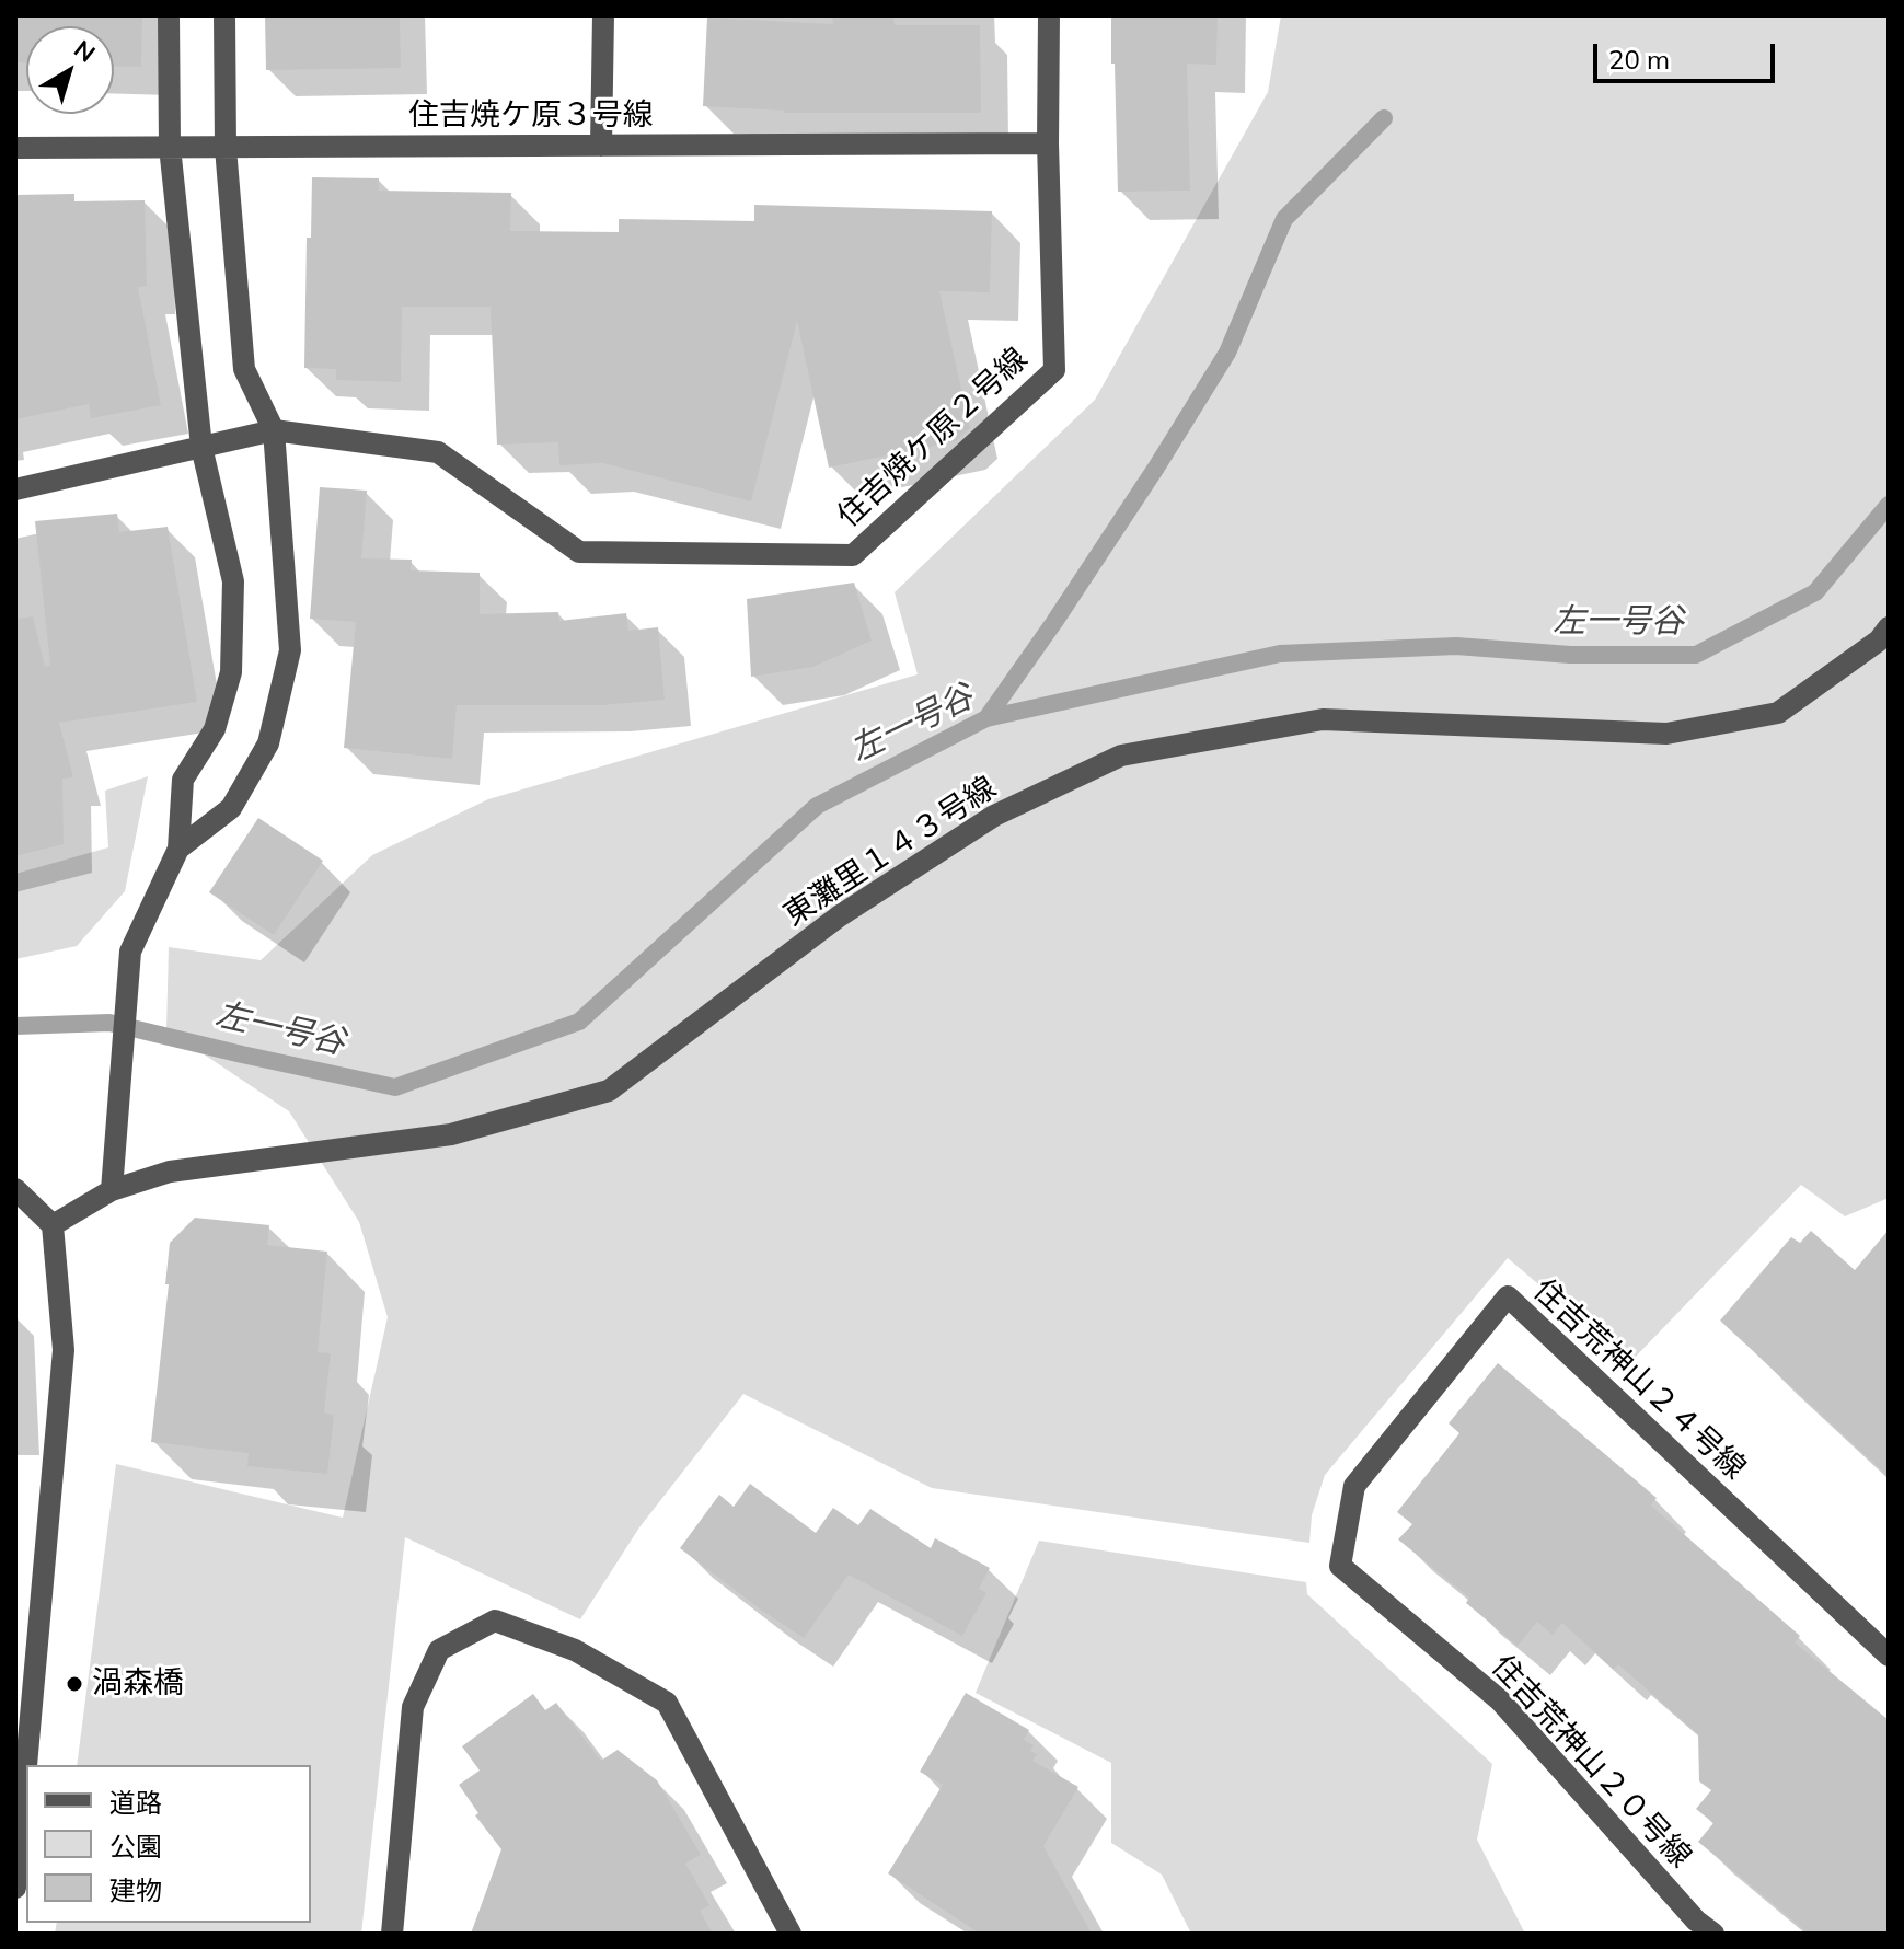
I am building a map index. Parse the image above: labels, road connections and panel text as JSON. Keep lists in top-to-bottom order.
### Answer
{
  "streets": {
    "street": [
      "住吉焼ケ原３号線",
      "住吉焼ケ原２号線",
      "東灘里１４３号線",
      "住吉荒神山２４号線",
      "住吉荒神山２０号線"
    ]
  },
  "crossings": [
    ["住吉焼ケ原３号線", "住吉焼ケ原２号線"],
    ["住吉荒神山２４号線", "住吉荒神山２０号線"]
  ],
  "water": ["左一号谷"],
  "places": ["渦森橋"],
  "legend": ["道路", "公園", "建物"],
  "scale_bar": "20 m",
  "north": "top right"
}
